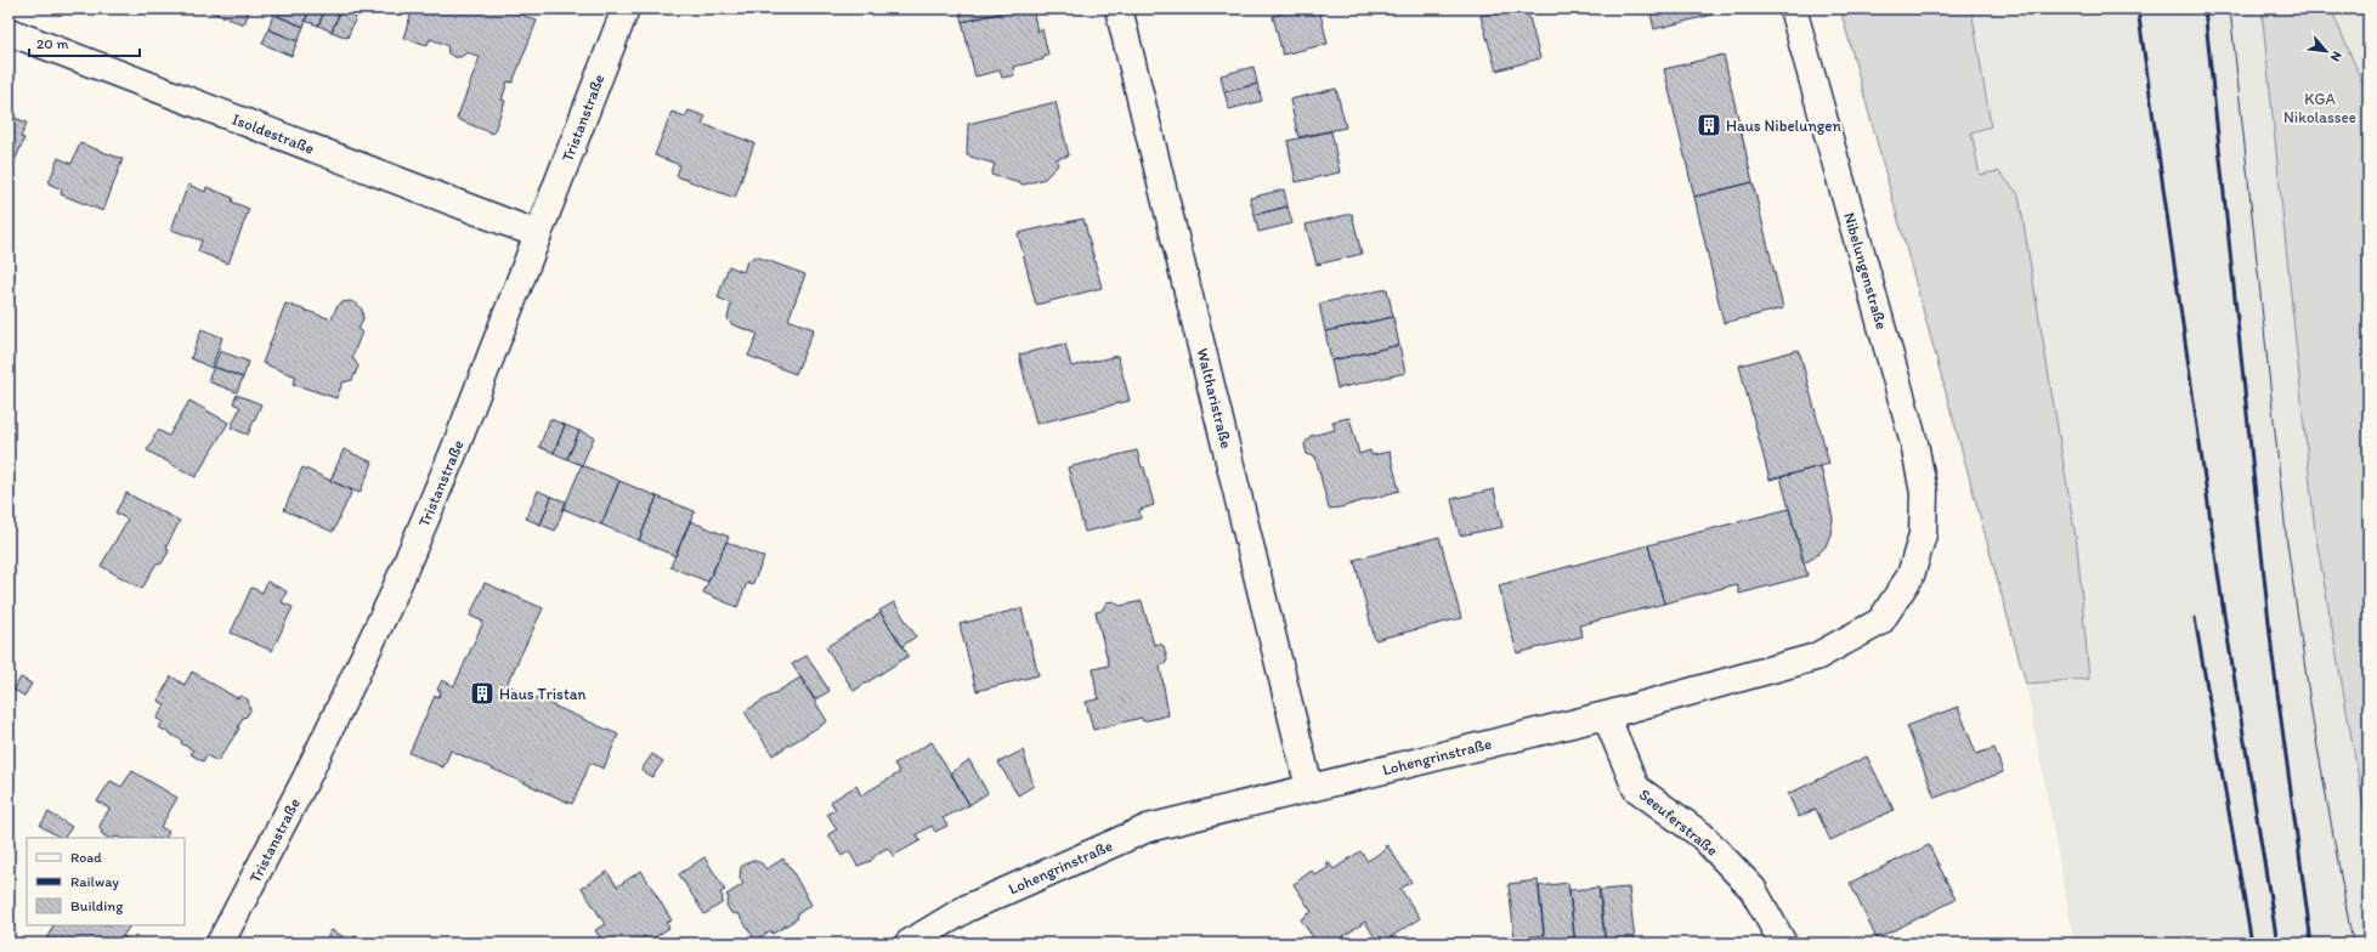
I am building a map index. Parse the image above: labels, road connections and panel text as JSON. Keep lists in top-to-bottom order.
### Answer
{
  "streets": {
    "street": [
      "Tristanstraße",
      "Isoldestraße",
      "Nibelungenstraße",
      "Waltharistraße",
      "Lohengrinstraße",
      "Seeuferstraße"
    ]
  },
  "crossings": [
    ["Tristanstraße", "Isoldestraße"],
    ["Nibelungenstraße", "Lohengrinstraße"],
    ["Waltharistraße", "Lohengrinstraße"],
    ["Lohengrinstraße", "Seeuferstraße"]
  ],
  "parks": ["KGA Nikolassee"],
  "places": {
    "building": ["Haus Nibelungen", "Haus Tristan"]
  },
  "legend": ["Road", "Railway", "Building"],
  "scale_bar": "20 m",
  "north": "bottom right"
}
